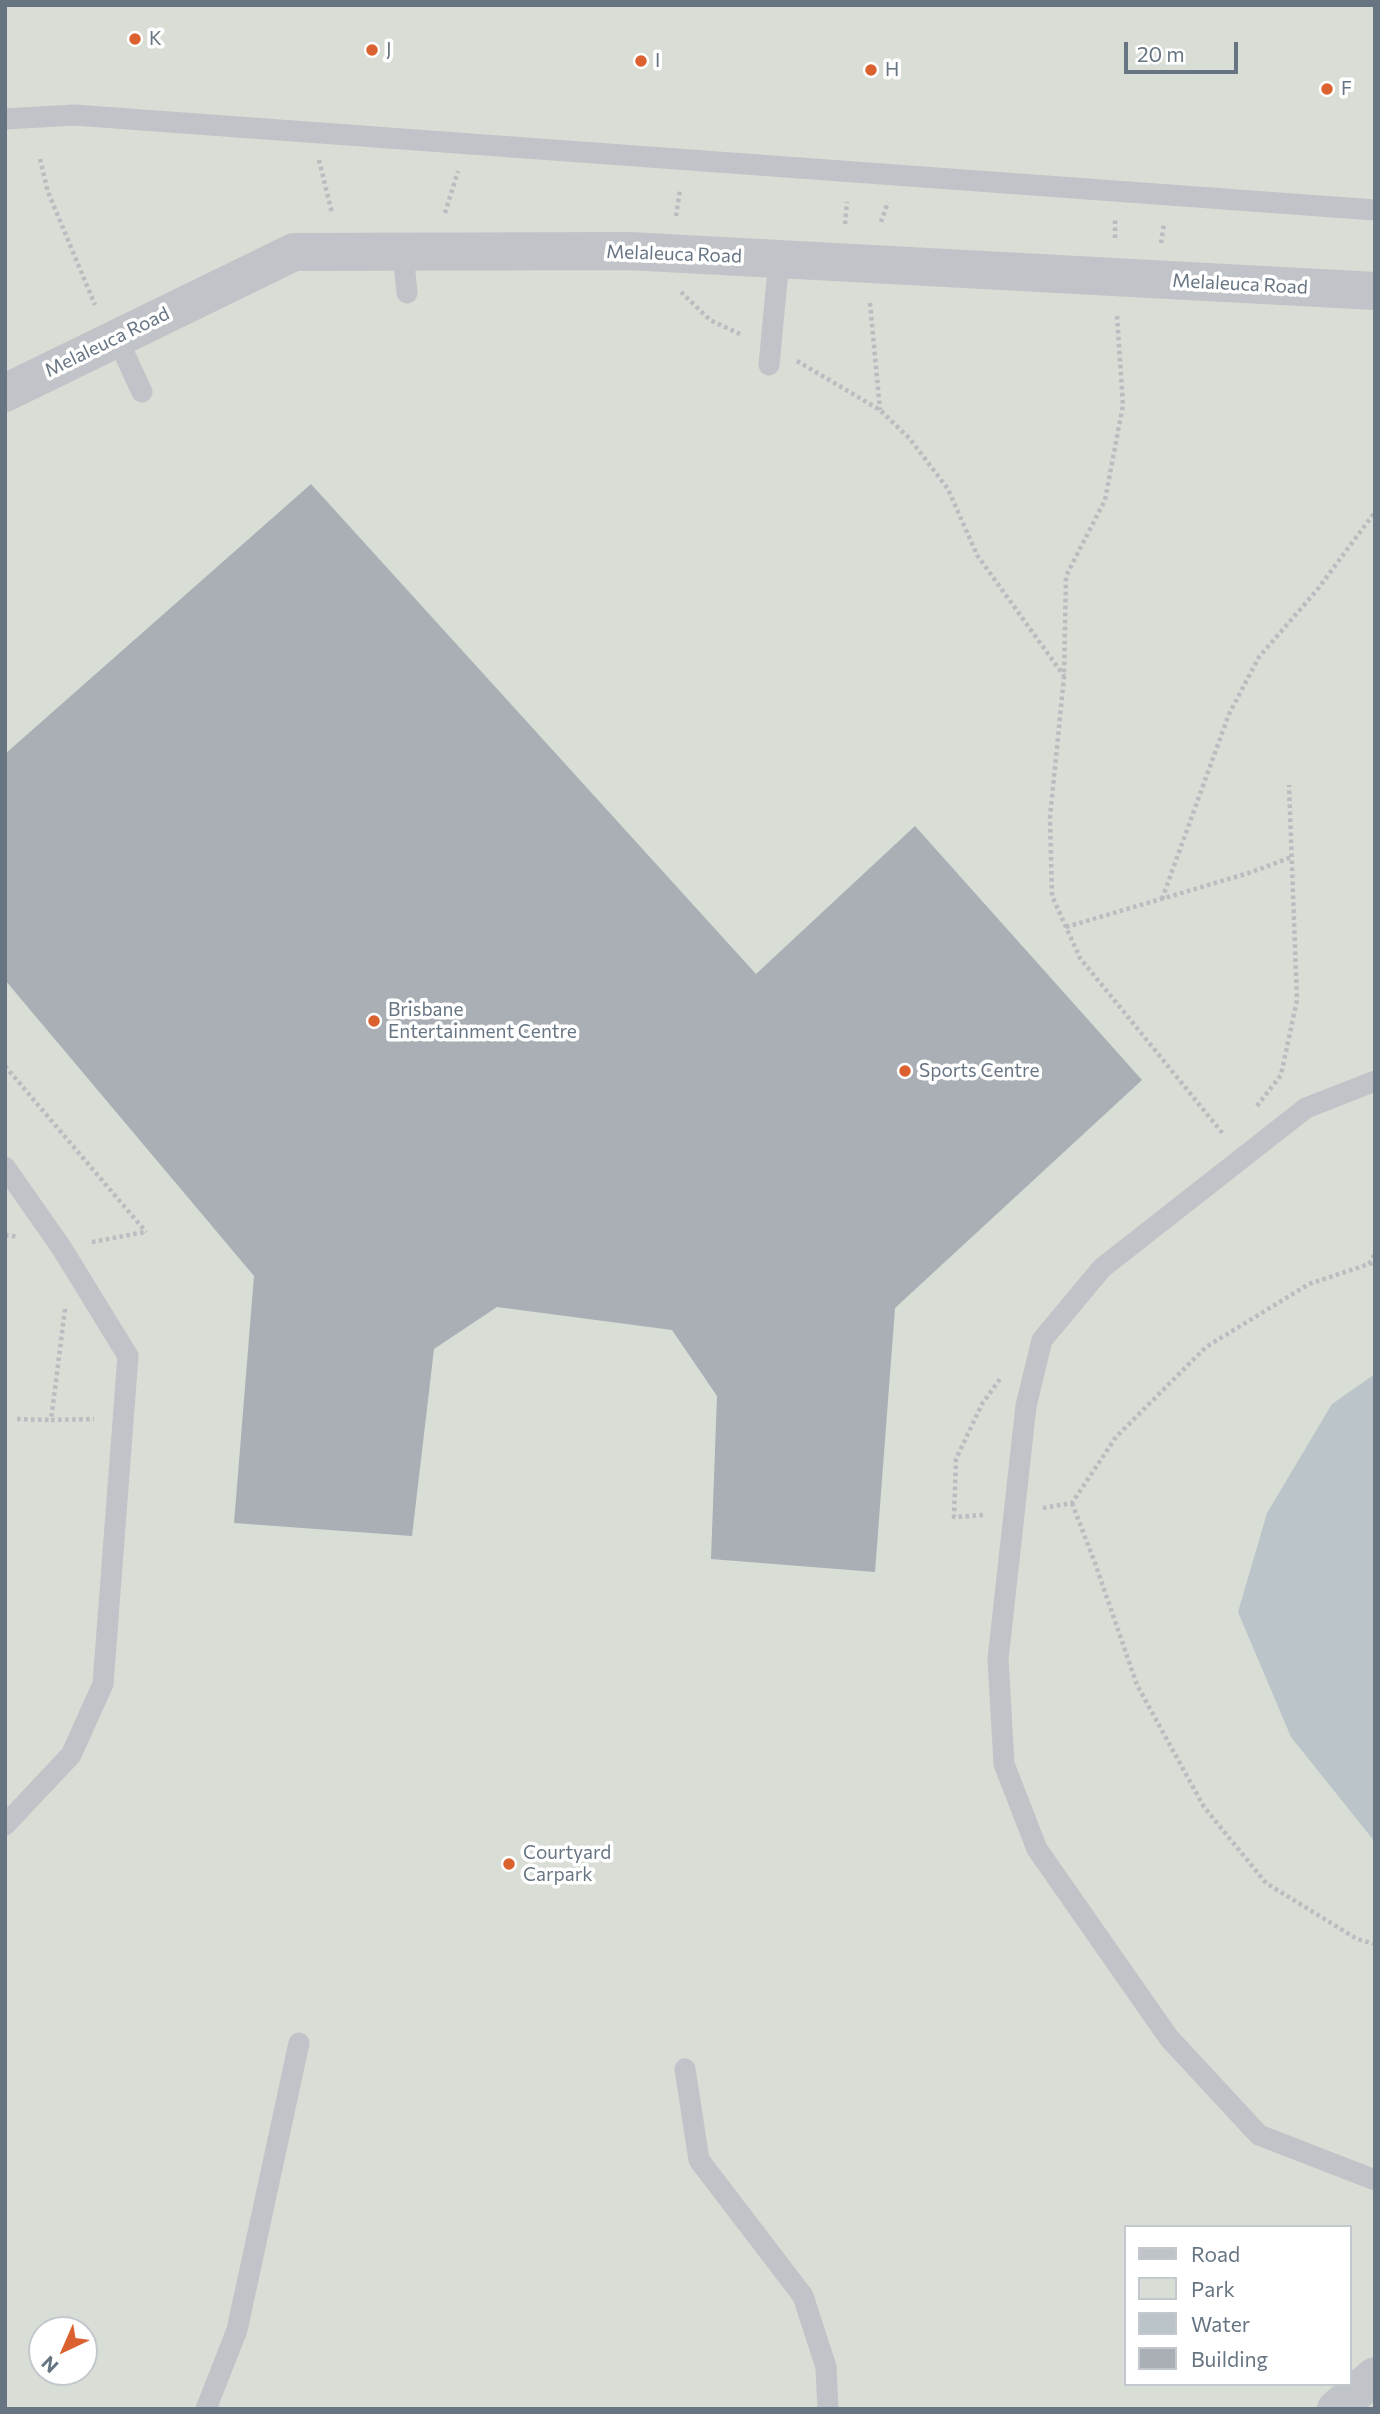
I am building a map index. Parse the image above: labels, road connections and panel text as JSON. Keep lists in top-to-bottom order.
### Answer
{
  "streets": {
    "street": ["Melaleuca Road"]
  },
  "places": [
    "K",
    "J",
    "I",
    "H",
    "F",
    "Brisbane Entertainment Centre",
    "Sports Centre",
    "Courtyard Carpark"
  ],
  "legend": [
    "Road",
    "Park",
    "Water",
    "Building"
  ],
  "scale_bar": "20 m",
  "north": "bottom left"
}
